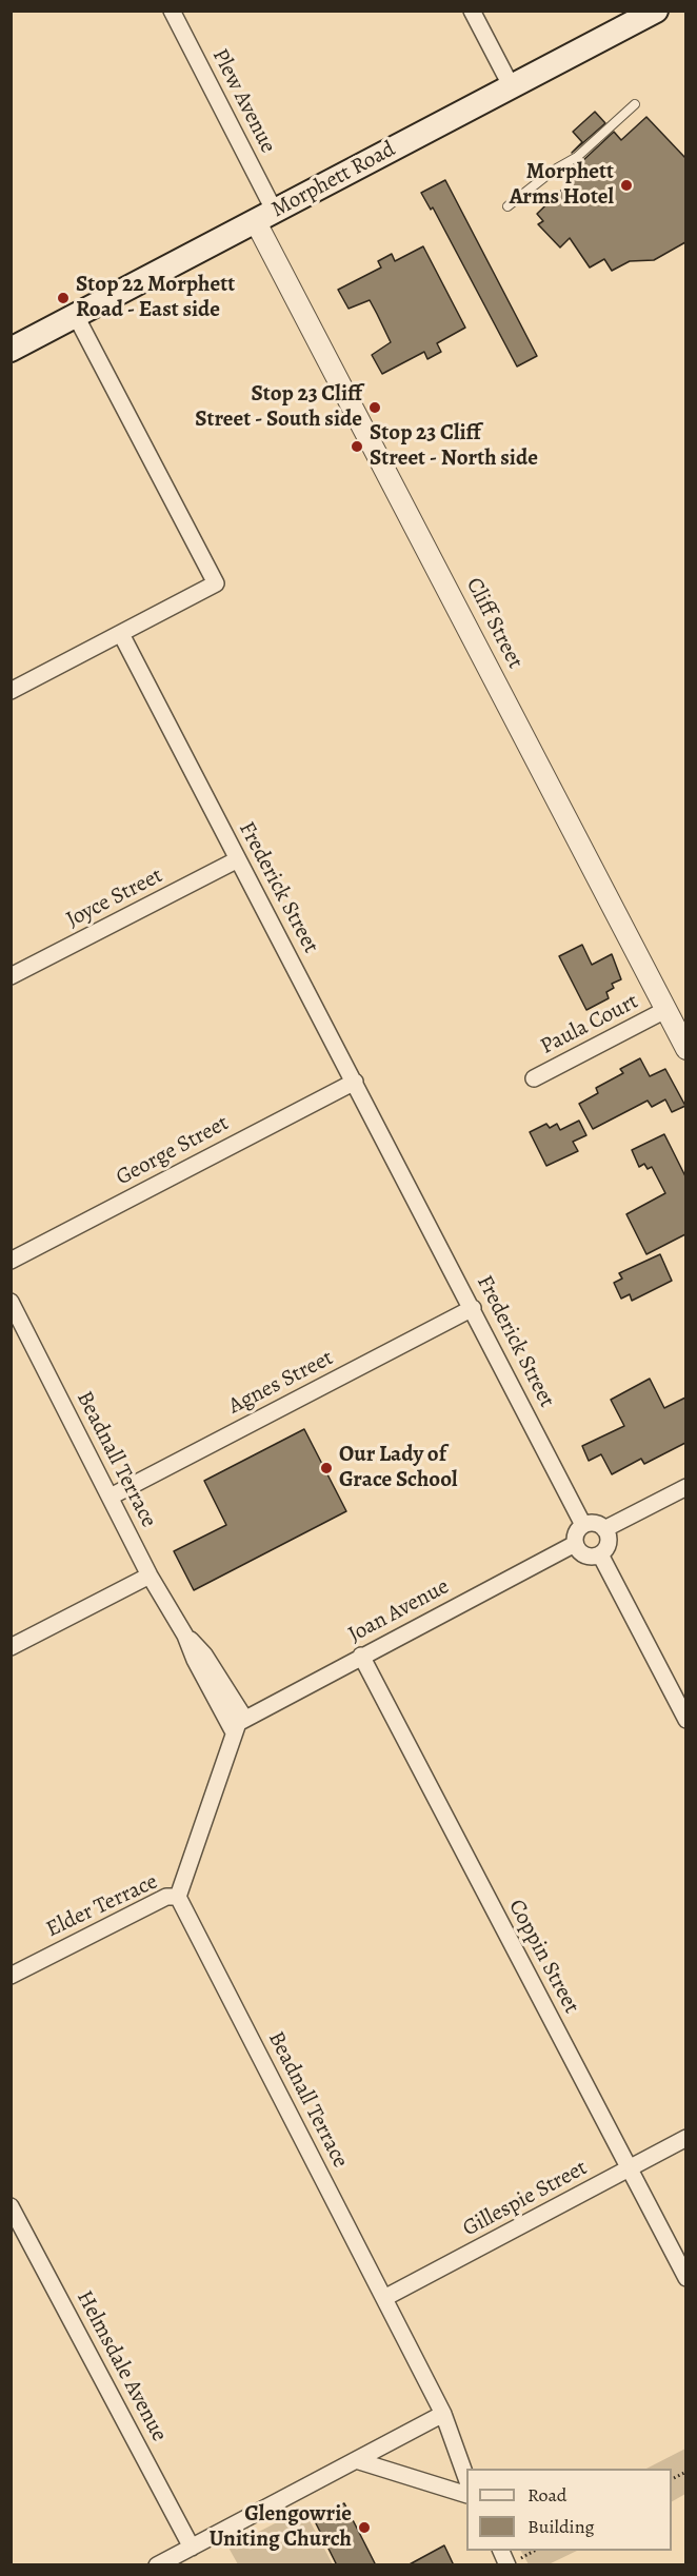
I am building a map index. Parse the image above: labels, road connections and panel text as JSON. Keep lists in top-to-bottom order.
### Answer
{
  "streets": {
    "main road": ["Morphett Road"],
    "street": [
      "Plew Avenue",
      "Cliff Street",
      "Frederick Street",
      "Joyce Street",
      "Paula Court",
      "George Street",
      "Agnes Street",
      "Beadnall Terrace",
      "Joan Avenue",
      "Elder Terrace",
      "Coppin Street",
      "Gillespie Street",
      "Helmsdale Avenue"
    ]
  },
  "crossings": [
    ["Plew Avenue", "Morphett Road"],
    ["Plew Avenue", "Cliff Street"],
    ["Morphett Road", "Cliff Street"],
    ["Cliff Street", "Paula Court"],
    ["Frederick Street", "Joyce Street"],
    ["Frederick Street", "George Street"],
    ["Frederick Street", "Agnes Street"],
    ["Frederick Street", "Joan Avenue"],
    ["Agnes Street", "Beadnall Terrace"],
    ["Beadnall Terrace", "Joan Avenue"],
    ["Beadnall Terrace", "Elder Terrace"],
    ["Beadnall Terrace", "Gillespie Street"],
    ["Joan Avenue", "Coppin Street"],
    ["Coppin Street", "Gillespie Street"]
  ],
  "places": [
    "Morphett Arms Hotel",
    "Stop 22 Morphett Road - East side",
    "Stop 23 Cliff Street - South side",
    "Stop 23 Cliff Street - North side",
    "Our Lady of Grace School",
    "Glengowrie Uniting Church"
  ],
  "legend": ["Road", "Building"]
}
